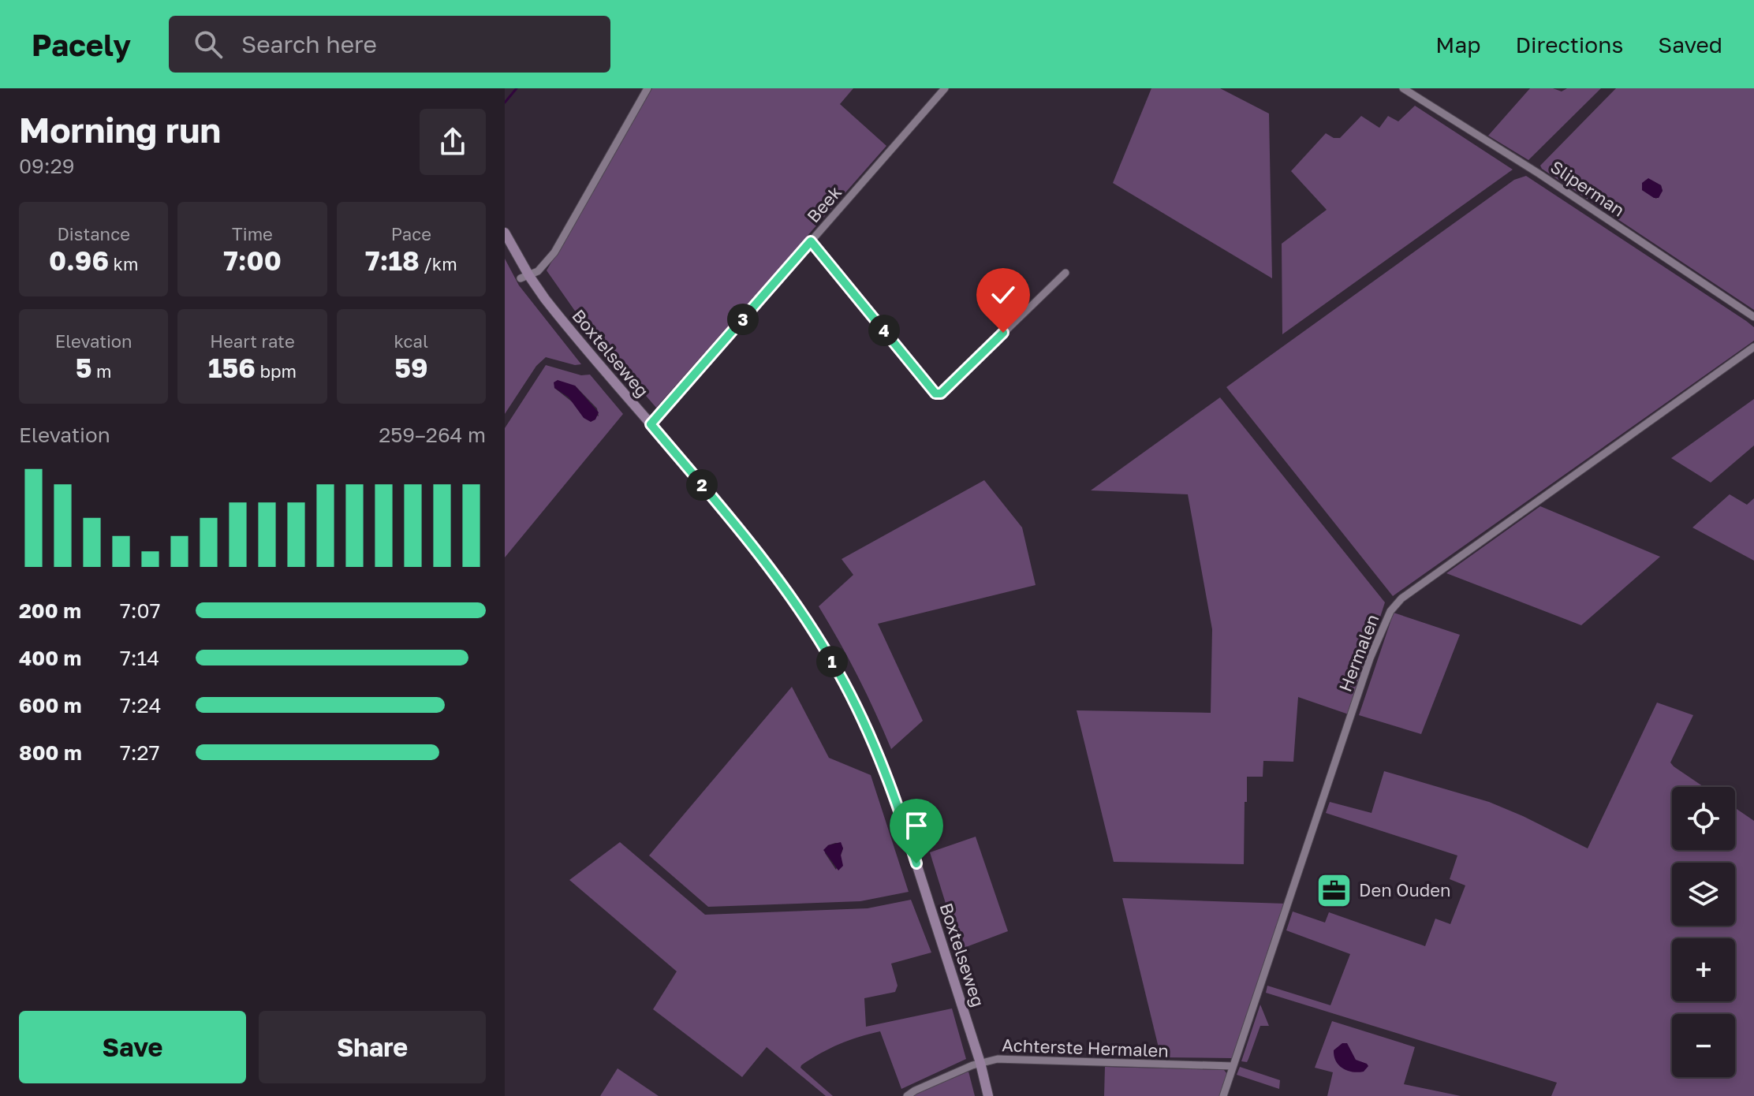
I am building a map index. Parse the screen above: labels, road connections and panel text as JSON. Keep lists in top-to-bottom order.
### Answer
{
  "streets": {
    "main road": ["Boxtelseweg"],
    "street": [
      "Sliperman",
      "Beek",
      "Hermalen",
      "Achterste Hermalen"
    ]
  },
  "crossings": [
    ["Beek", "Boxtelseweg"],
    ["Boxtelseweg", "Achterste Hermalen"],
    ["Hermalen", "Achterste Hermalen"]
  ],
  "places": {
    "office": ["Den Ouden"]
  },
  "page": {
    "header": "Pacely",
    "search": "Search here",
    "nav": ["Map", "Directions", "Saved"],
    "heading": ["Morning run", "09:29"],
    "stats": [
      ["Distance", "0.96 km"],
      ["Time", "7:00"],
      ["Pace", "7:18 /km"],
      ["Elevation", "5 m"],
      ["Heart rate", "156 bpm"],
      ["kcal", "59"]
    ],
    "pins": [
      "3",
      "4",
      "2",
      "1"
    ],
    "chart": ["Elevation", "259–264 m"],
    "list": [
      {
        "name": "200 m",
        "note": "7:07"
      },
      {
        "name": "400 m",
        "note": "7:14"
      },
      {
        "name": "600 m",
        "note": "7:24"
      },
      {
        "name": "800 m",
        "note": "7:27"
      }
    ],
    "map_buttons": ["+", "−"],
    "buttons": ["Save", "Share"]
  }
}
